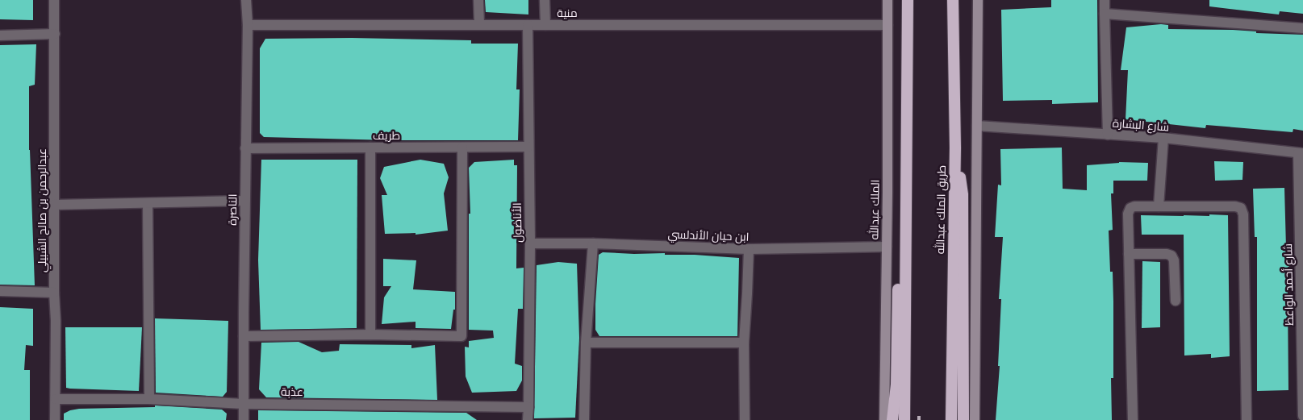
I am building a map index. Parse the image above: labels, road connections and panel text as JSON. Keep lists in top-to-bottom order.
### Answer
{
  "streets": {
    "highway": ["طريق الملك عبدالله"],
    "main road": ["الملك عبدالله"],
    "street": [
      "منية",
      "شارع البشارة",
      "طريف",
      "الناصرة",
      "عبدالرحمن بن صالح الشبيلي",
      "الأناضول",
      "ابن حيان الأندلسي",
      "شارع أحمد الواعظ",
      "عذبة"
    ]
  },
  "crossings": [
    ["منية", "الناصرة"],
    ["منية", "الملك عبدالله"],
    ["منية", "الأناضول"],
    ["شارع البشارة", "شارع أحمد الواعظ"],
    ["طريف", "الناصرة"],
    ["طريف", "الأناضول"],
    ["الناصرة", "عذبة"],
    ["الملك عبدالله", "ابن حيان الأندلسي"],
    ["عبدالرحمن بن صالح الشبيلي", "عذبة"],
    ["الأناضول", "ابن حيان الأندلسي"],
    ["الأناضول", "عذبة"]
  ]
}
